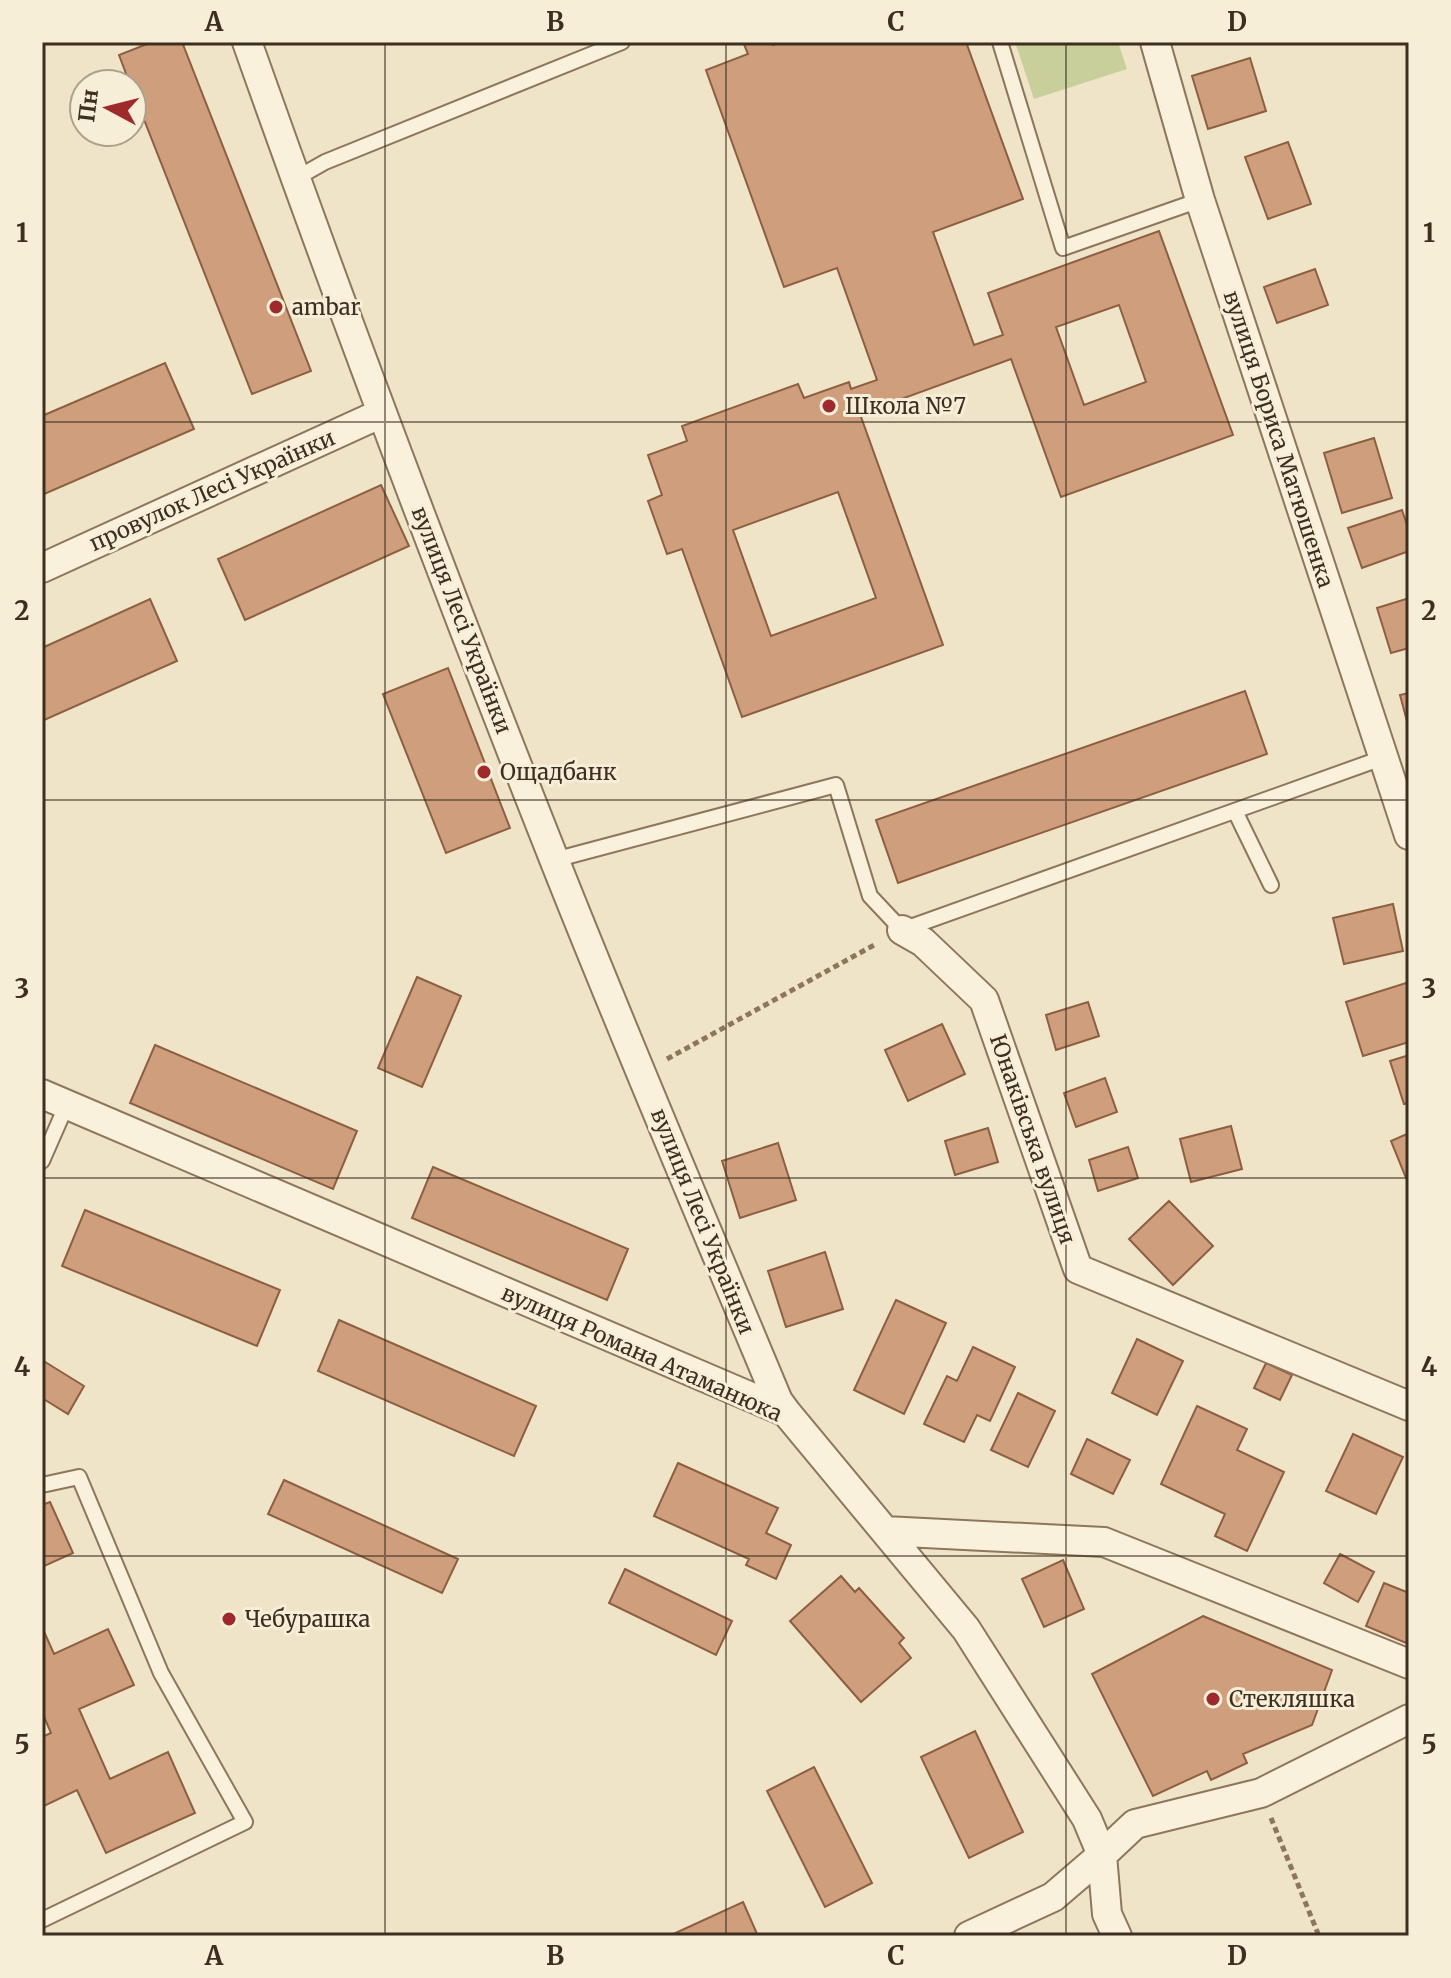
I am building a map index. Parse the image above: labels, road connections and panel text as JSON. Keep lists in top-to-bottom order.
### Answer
{
  "streets": {
    "street": [
      "вулиця Бориса Матюшенка",
      "провулок Лесі Українки",
      "вулиця Лесі Українки",
      "Юнаківська вулиця",
      "вулиця Романа Атаманюка"
    ]
  },
  "crossings": [
    ["провулок Лесі Українки", "вулиця Лесі Українки"],
    ["вулиця Лесі Українки", "вулиця Романа Атаманюка"]
  ],
  "places": [
    "ambar",
    "Школа №7",
    "Ощадбанк",
    "Чебурашка",
    "Стекляшка"
  ],
  "north": "left",
  "grid": {
    "columns": [
      "A",
      "B",
      "C",
      "D"
    ],
    "rows": [
      "1",
      "2",
      "3",
      "4",
      "5"
    ]
  }
}
